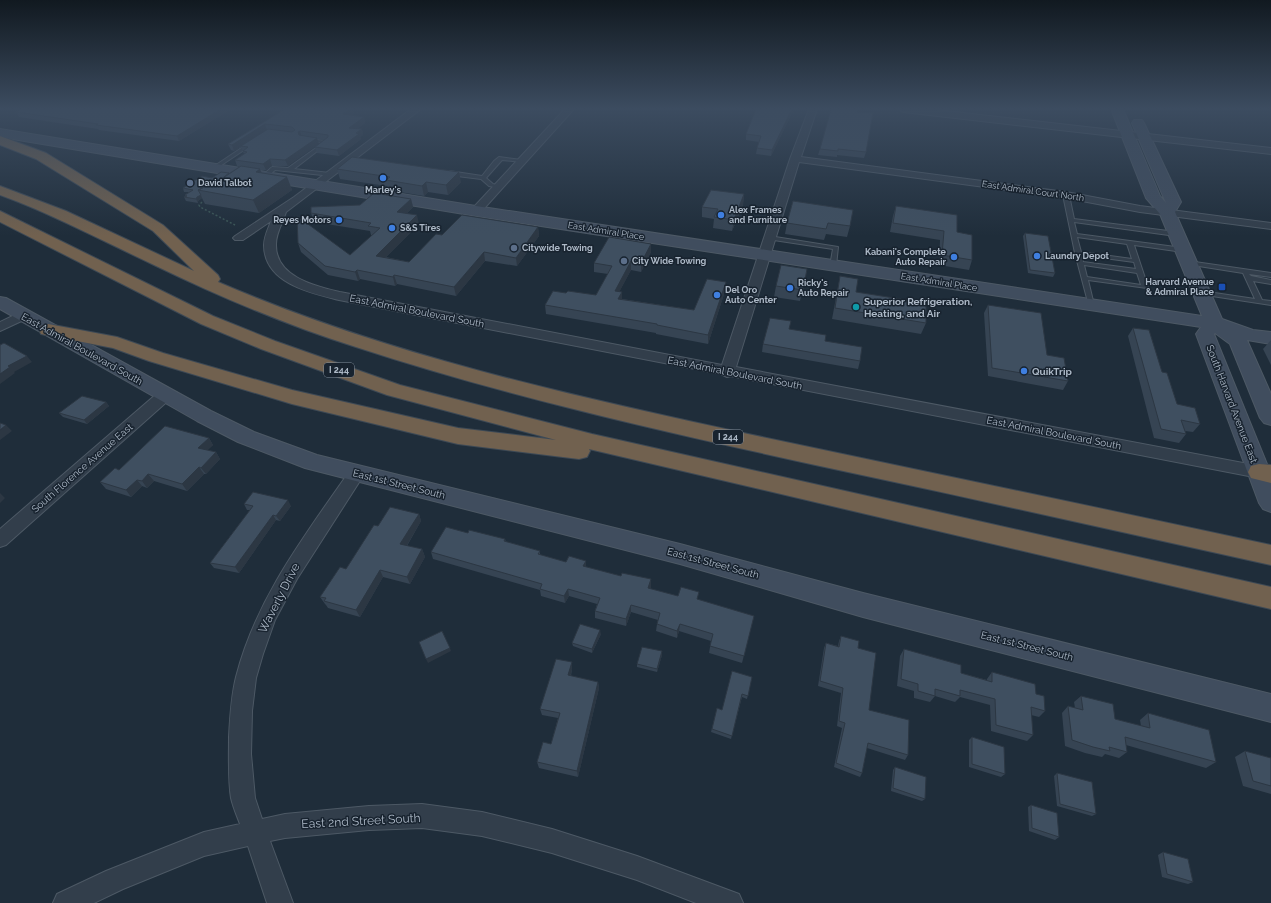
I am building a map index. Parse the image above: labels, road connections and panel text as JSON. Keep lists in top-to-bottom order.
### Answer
{
  "streets": {
    "highway": ["I 244"],
    "main road": [
      "East Admiral Place",
      "East Admiral Boulevard South",
      "South Harvard Avenue East",
      "East 1st Street South"
    ],
    "street": [
      "East Admiral Court North",
      "South Florence Avenue East",
      "Waverly Drive",
      "East 2nd Street South"
    ]
  },
  "crossings": [
    ["East Admiral Place", "South Harvard Avenue East"],
    ["East Admiral Boulevard South", "South Harvard Avenue East"],
    ["East Admiral Boulevard South", "South Florence Avenue East"],
    ["East Admiral Boulevard South", "East 1st Street South"],
    ["South Florence Avenue East", "East 1st Street South"],
    ["East 1st Street South", "Waverly Drive"],
    ["Waverly Drive", "East 2nd Street South"]
  ],
  "places": {
    "other": [
      "Marley's",
      "David Talbot",
      "Alex Frames and Furniture",
      "Reyes Motors",
      "S&S Tires",
      "Citywide Towing",
      "Laundry Depot",
      "Kabani's Complete Auto Repair",
      "City Wide Towing",
      "Ricky's Auto Repair",
      "Del Oro Auto Center",
      "Superior Refrigeration, Heating, and Air",
      "QuikTrip"
    ],
    "transit": ["Harvard Avenue & Admiral Place"]
  }
}
